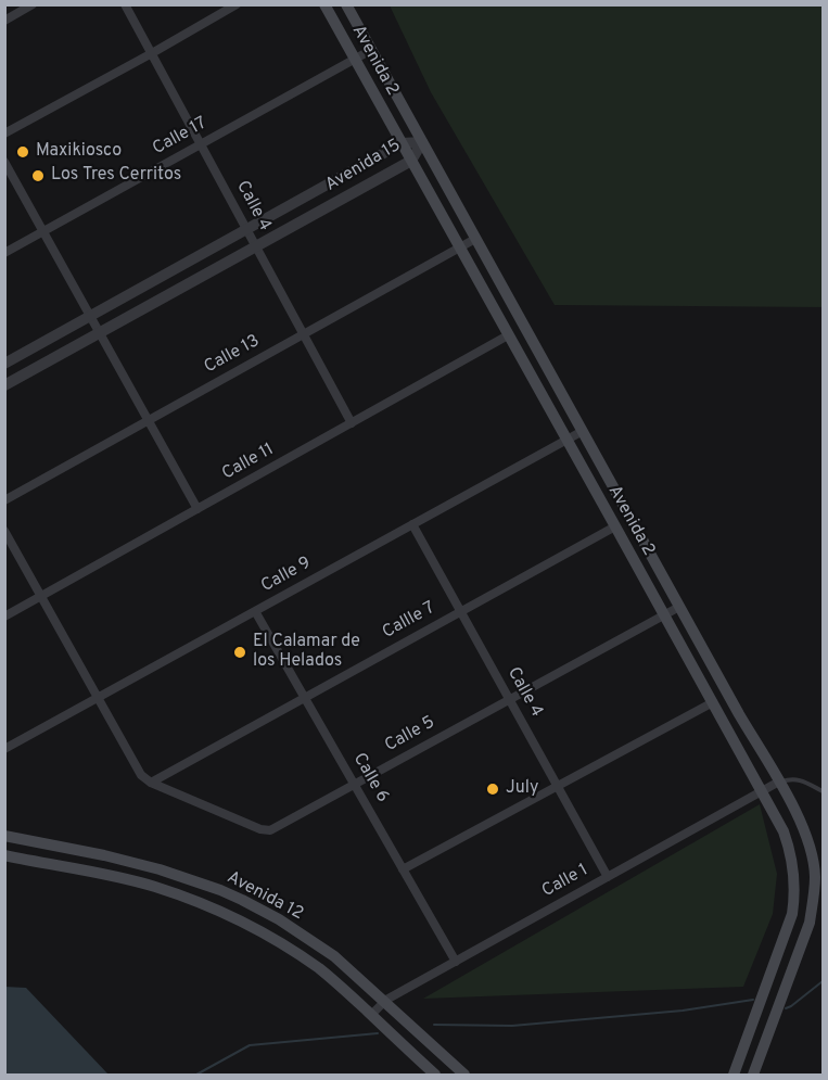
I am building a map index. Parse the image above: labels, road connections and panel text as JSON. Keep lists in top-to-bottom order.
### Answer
{
  "streets": {
    "main road": ["Avenida 2", "Avenida 12"],
    "street": [
      "Calle 17",
      "Avenida 15",
      "Calle 4",
      "Calle 13",
      "Calle 11",
      "Calle 9",
      "Callle 7",
      "Calle 5",
      "Calle 6",
      "Calle 1"
    ]
  },
  "crossings": [
    ["Avenida 2", "Calle 17"],
    ["Avenida 2", "Avenida 15"],
    ["Avenida 2", "Calle 13"],
    ["Avenida 2", "Calle 11"],
    ["Avenida 2", "Calle 9"],
    ["Avenida 2", "Callle 7"],
    ["Avenida 2", "Calle 5"],
    ["Avenida 2", "Calle 1"],
    ["Calle 17", "Calle 4"],
    ["Avenida 15", "Calle 4"],
    ["Calle 4", "Calle 13"],
    ["Calle 4", "Calle 11"],
    ["Calle 4", "Calle 9"],
    ["Calle 4", "Callle 7"],
    ["Calle 4", "Calle 5"],
    ["Calle 4", "Calle 1"],
    ["Calle 9", "Calle 6"],
    ["Callle 7", "Calle 5"],
    ["Callle 7", "Calle 6"],
    ["Calle 5", "Calle 6"],
    ["Calle 6", "Calle 1"],
    ["Calle 1", "Avenida 12"]
  ],
  "places": [
    "Maxikiosco",
    "Los Tres Cerritos",
    "El Calamar de los Helados",
    "July"
  ]
}
